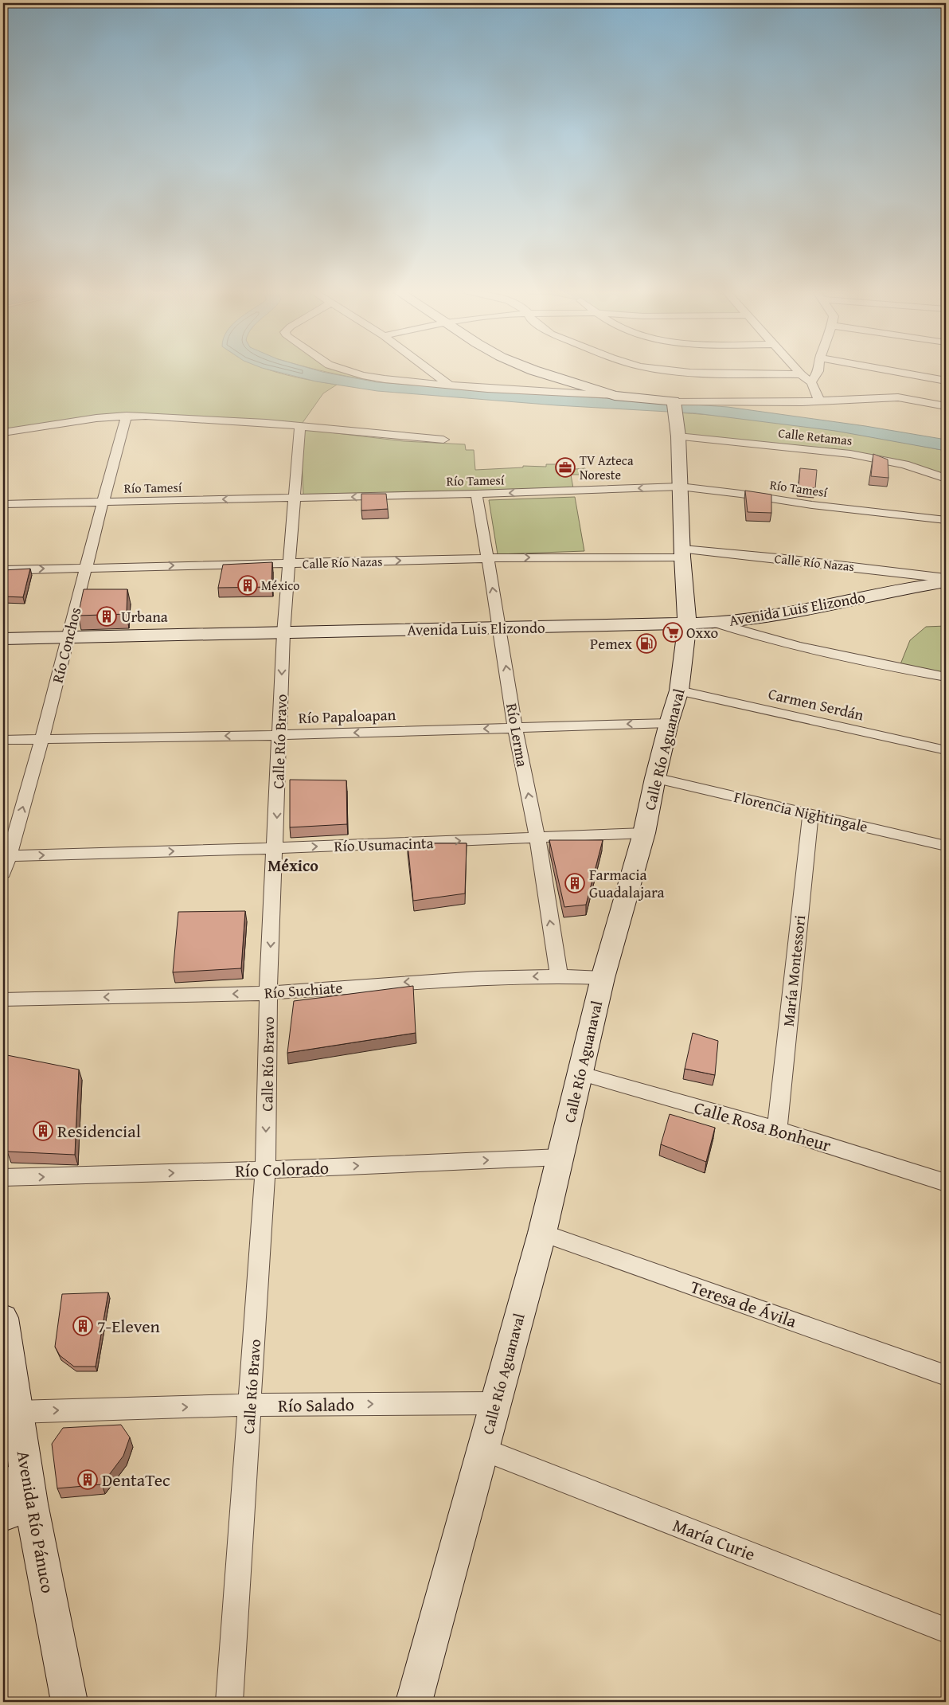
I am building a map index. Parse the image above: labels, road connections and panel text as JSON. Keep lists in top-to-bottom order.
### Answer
{
  "streets": {
    "street": [
      "Calle Retamas",
      "Río Tamesí",
      "Calle Río Nazas",
      "Avenida Luis Elizondo",
      "Río Conchos",
      "Carmen Serdán",
      "Río Papaloapan",
      "Río Lerma",
      "Calle Río Bravo",
      "Calle Río Aguanaval",
      "Florencia Nightingale",
      "Río Usumacinta",
      "María Montessori",
      "Río Suchiate",
      "Calle Rosa Bonheur",
      "Río Colorado",
      "Teresa de Ávila",
      "Río Salado",
      "Avenida Río Pánuco",
      "María Curie"
    ]
  },
  "crossings": [
    ["Calle Retamas", "Calle Río Aguanaval"],
    ["Río Tamesí", "Río Conchos"],
    ["Río Tamesí", "Río Lerma"],
    ["Río Tamesí", "Calle Río Bravo"],
    ["Río Tamesí", "Calle Río Aguanaval"],
    ["Calle Río Nazas", "Río Conchos"],
    ["Calle Río Nazas", "Río Lerma"],
    ["Calle Río Nazas", "Calle Río Bravo"],
    ["Calle Río Nazas", "Calle Río Aguanaval"],
    ["Avenida Luis Elizondo", "Río Conchos"],
    ["Avenida Luis Elizondo", "Río Lerma"],
    ["Avenida Luis Elizondo", "Calle Río Bravo"],
    ["Avenida Luis Elizondo", "Calle Río Aguanaval"],
    ["Río Conchos", "Río Papaloapan"],
    ["Río Conchos", "Río Usumacinta"],
    ["Carmen Serdán", "Calle Río Aguanaval"],
    ["Río Papaloapan", "Río Lerma"],
    ["Río Papaloapan", "Calle Río Bravo"],
    ["Río Papaloapan", "Calle Río Aguanaval"],
    ["Río Lerma", "Río Usumacinta"],
    ["Río Lerma", "Río Suchiate"],
    ["Calle Río Bravo", "Río Usumacinta"],
    ["Calle Río Bravo", "Río Suchiate"],
    ["Calle Río Bravo", "Río Colorado"],
    ["Calle Río Bravo", "Río Salado"],
    ["Calle Río Aguanaval", "Florencia Nightingale"],
    ["Calle Río Aguanaval", "Río Usumacinta"],
    ["Calle Río Aguanaval", "Río Suchiate"],
    ["Calle Río Aguanaval", "Calle Rosa Bonheur"],
    ["Calle Río Aguanaval", "Río Colorado"],
    ["Calle Río Aguanaval", "Teresa de Ávila"],
    ["Calle Río Aguanaval", "Río Salado"],
    ["Calle Río Aguanaval", "María Curie"],
    ["Florencia Nightingale", "María Montessori"],
    ["María Montessori", "Calle Rosa Bonheur"],
    ["Río Salado", "Avenida Río Pánuco"]
  ],
  "one_way": [
    "Río Papaloapan",
    "Río Lerma",
    "Calle Río Bravo",
    "Río Usumacinta",
    "Río Suchiate",
    "Río Colorado",
    "Río Salado"
  ],
  "districts": ["México"],
  "places": {
    "office": ["TV Azteca Noreste"],
    "building": [
      "México",
      "Urbana",
      "Farmacia Guadalajara",
      "Residencial",
      "7-Eleven",
      "DentaTec"
    ],
    "supermarket": ["Oxxo"],
    "fuel station": ["Pemex"]
  }
}
